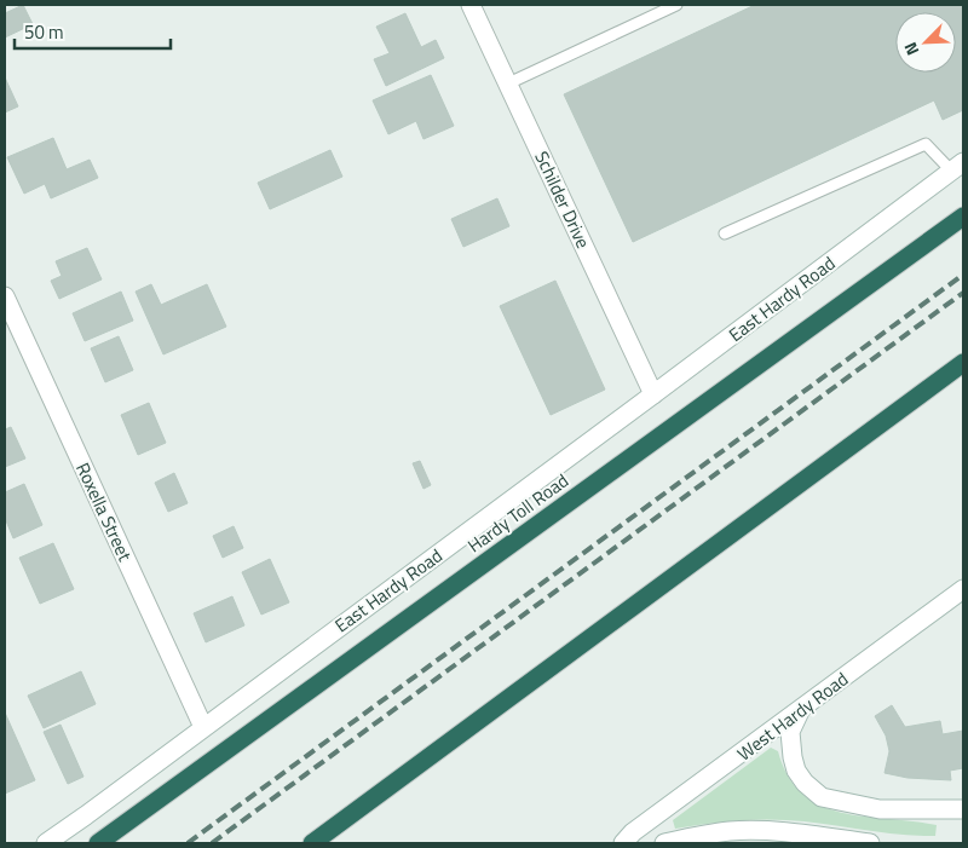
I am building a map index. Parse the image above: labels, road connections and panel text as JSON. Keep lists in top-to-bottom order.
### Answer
{
  "streets": {
    "highway": ["Hardy Toll Road"],
    "main road": [
      "Schilder Drive",
      "East Hardy Road",
      "Roxella Street",
      "West Hardy Road"
    ]
  },
  "crossings": [
    ["Schilder Drive", "East Hardy Road"],
    ["East Hardy Road", "Roxella Street"]
  ],
  "scale_bar": "50 m",
  "north": "bottom left"
}
